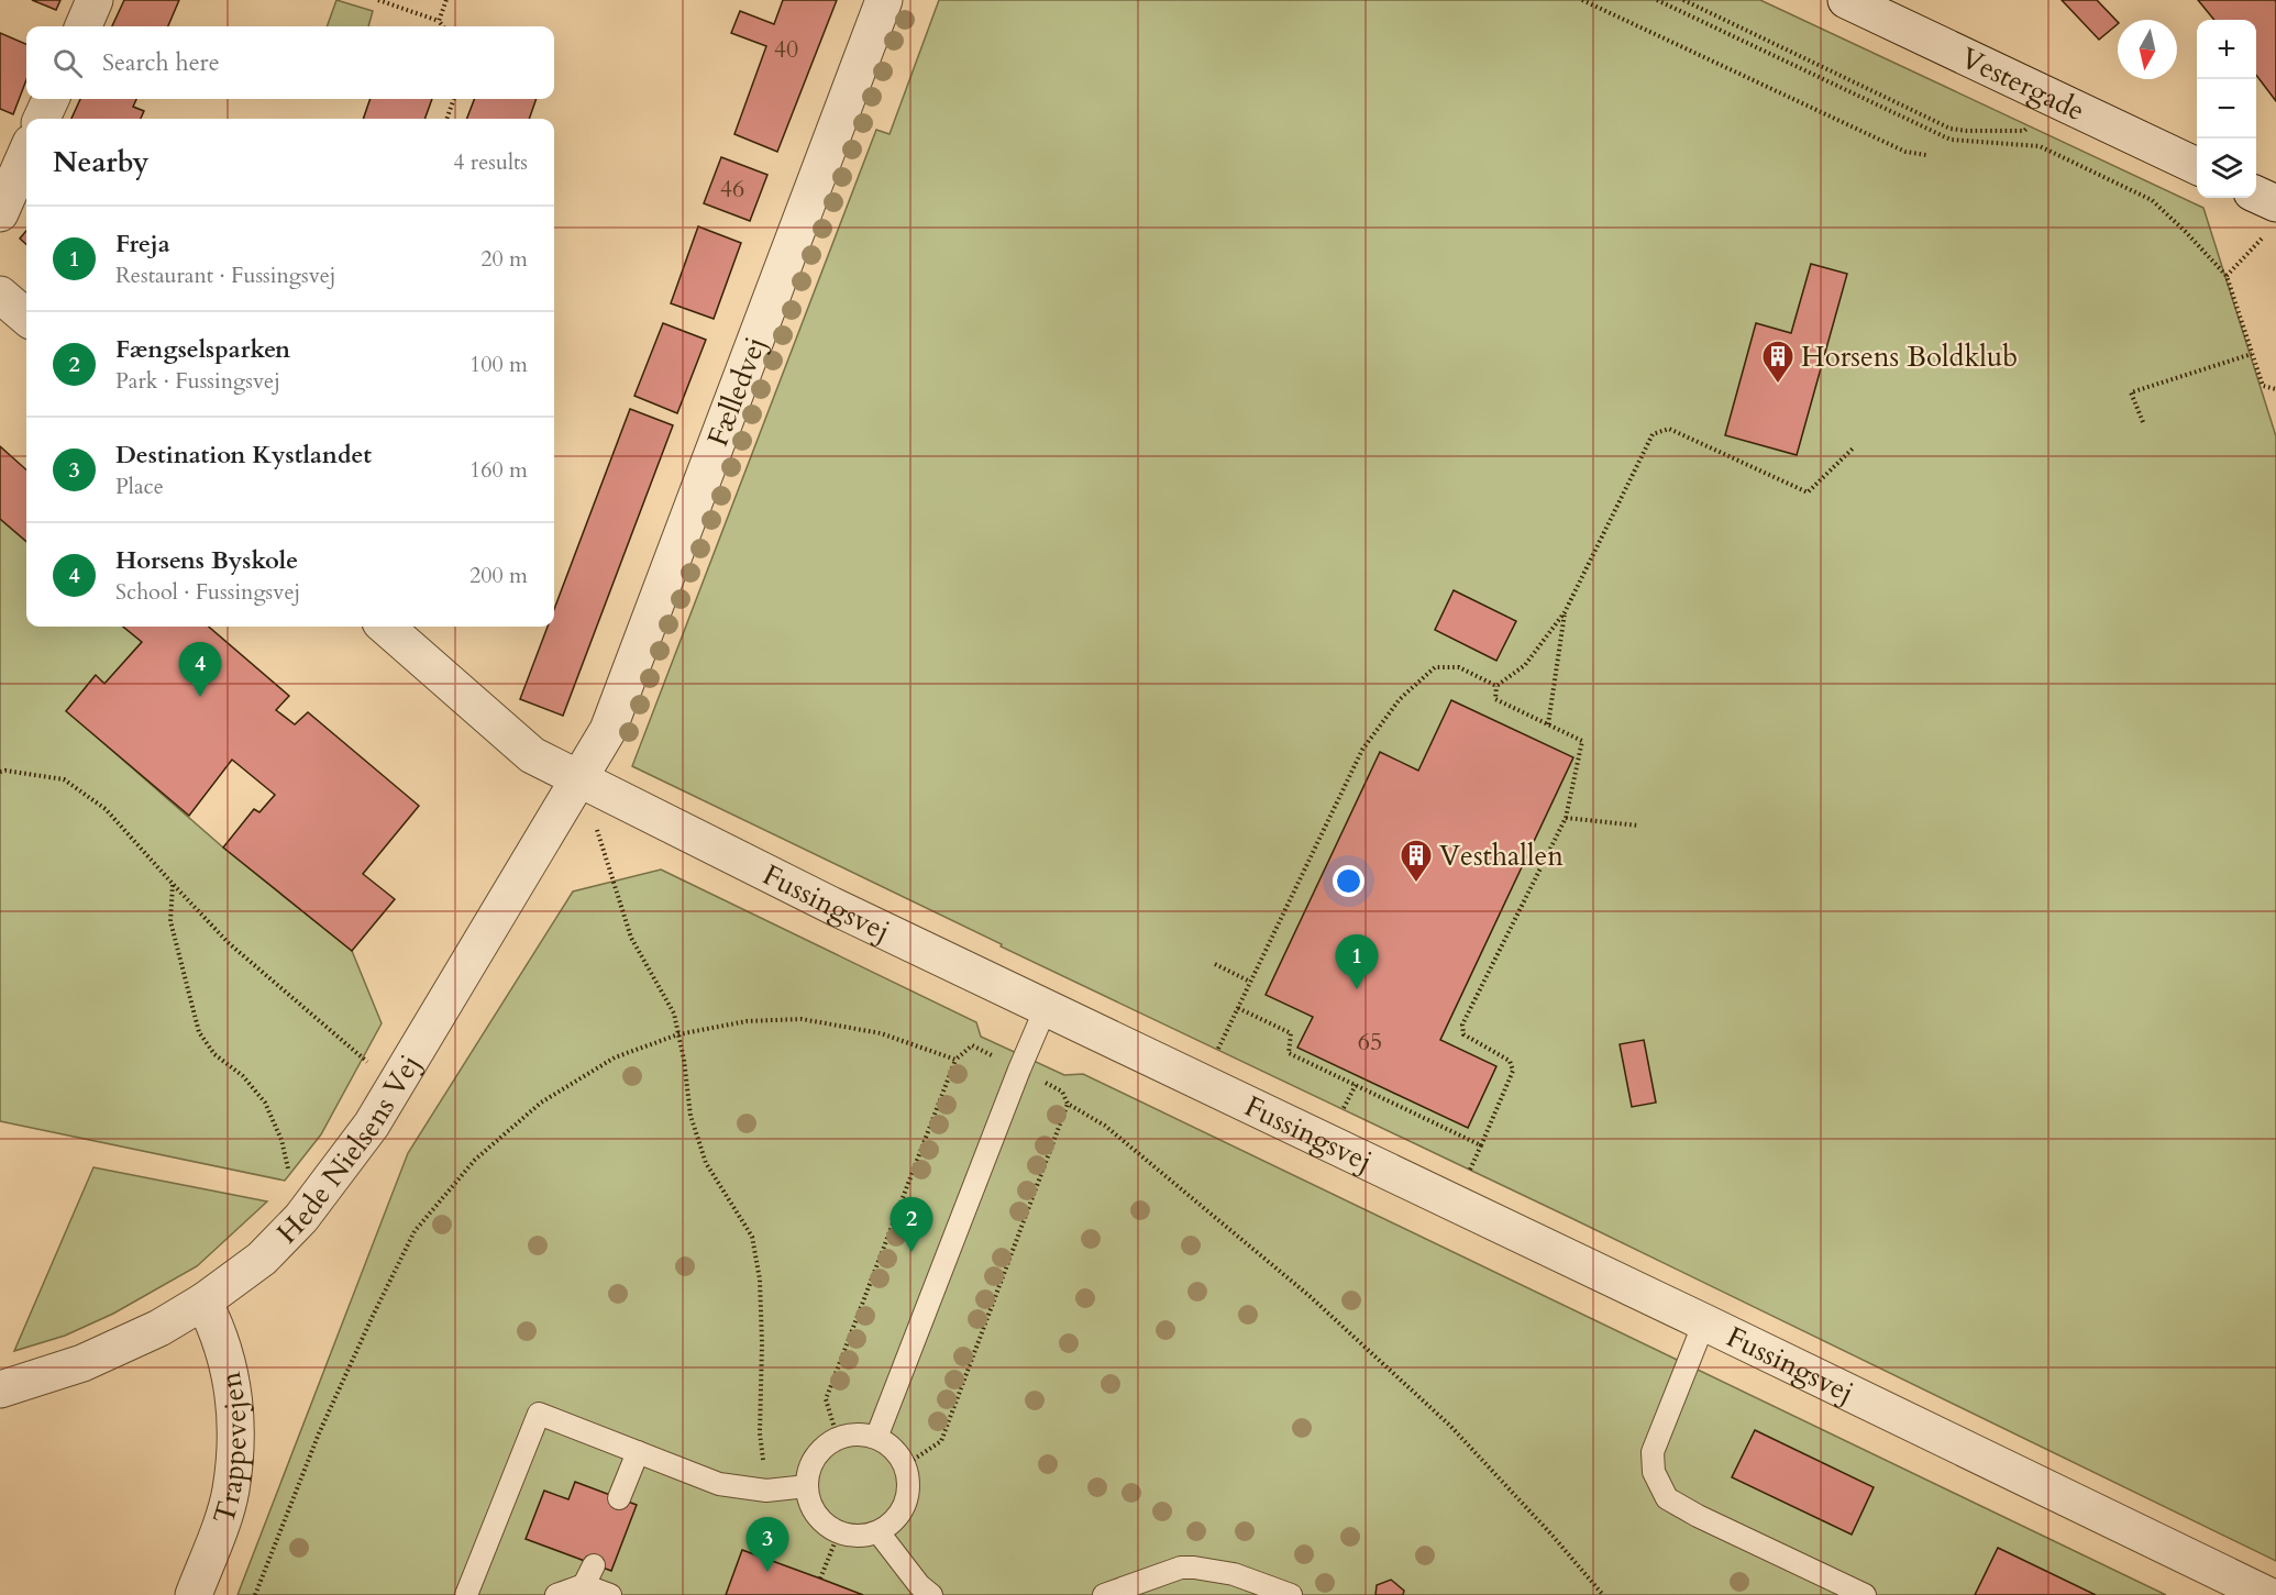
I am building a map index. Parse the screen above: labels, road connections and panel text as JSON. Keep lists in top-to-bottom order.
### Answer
{
  "streets": {
    "street": [
      "Vestergade",
      "Fælledvej",
      "Fussingsvej",
      "Hede Nielsens Vej",
      "Trappevejen"
    ]
  },
  "crossings": [
    ["Fælledvej", "Fussingsvej"],
    ["Fælledvej", "Hede Nielsens Vej"],
    ["Fussingsvej", "Hede Nielsens Vej"],
    ["Hede Nielsens Vej", "Trappevejen"]
  ],
  "places": {
    "building": ["Horsens Boldklub", "Vesthallen"]
  },
  "house_numbers": ["40", "46", "65"],
  "north": "bottom",
  "page": {
    "map_buttons": ["+", "−"],
    "search": "Search here",
    "heading": ["Nearby", "4 results"],
    "list": [
      {
        "mark": "1",
        "name": "Freja",
        "note": "Restaurant · Fussingsvej",
        "value": "20 m"
      },
      {
        "mark": "2",
        "name": "Fængselsparken",
        "note": "Park · Fussingsvej",
        "value": "100 m"
      },
      {
        "mark": "3",
        "name": "Destination Kystlandet",
        "note": "Place",
        "value": "160 m"
      },
      {
        "mark": "4",
        "name": "Horsens Byskole",
        "note": "School · Fussingsvej",
        "value": "200 m"
      }
    ],
    "pins": [
      "4",
      "1",
      "2",
      "3"
    ]
  }
}
